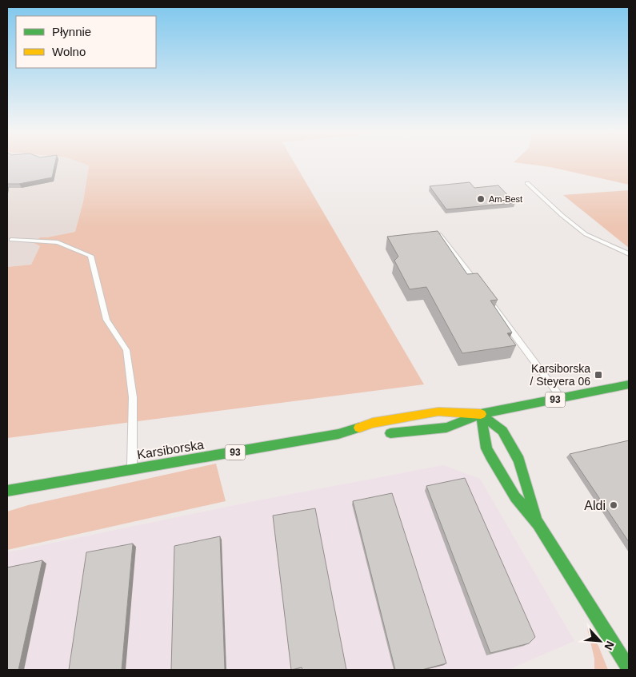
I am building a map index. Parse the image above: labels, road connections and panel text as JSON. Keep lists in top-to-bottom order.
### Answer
{
  "streets": {
    "main road": ["93", "Karsiborska"]
  },
  "places": {
    "other": ["Am-Best", "Aldi"],
    "transit": ["Karsiborska / Steyera 06"]
  },
  "legend": ["Płynnie", "Wolno"],
  "north": "bottom right"
}
